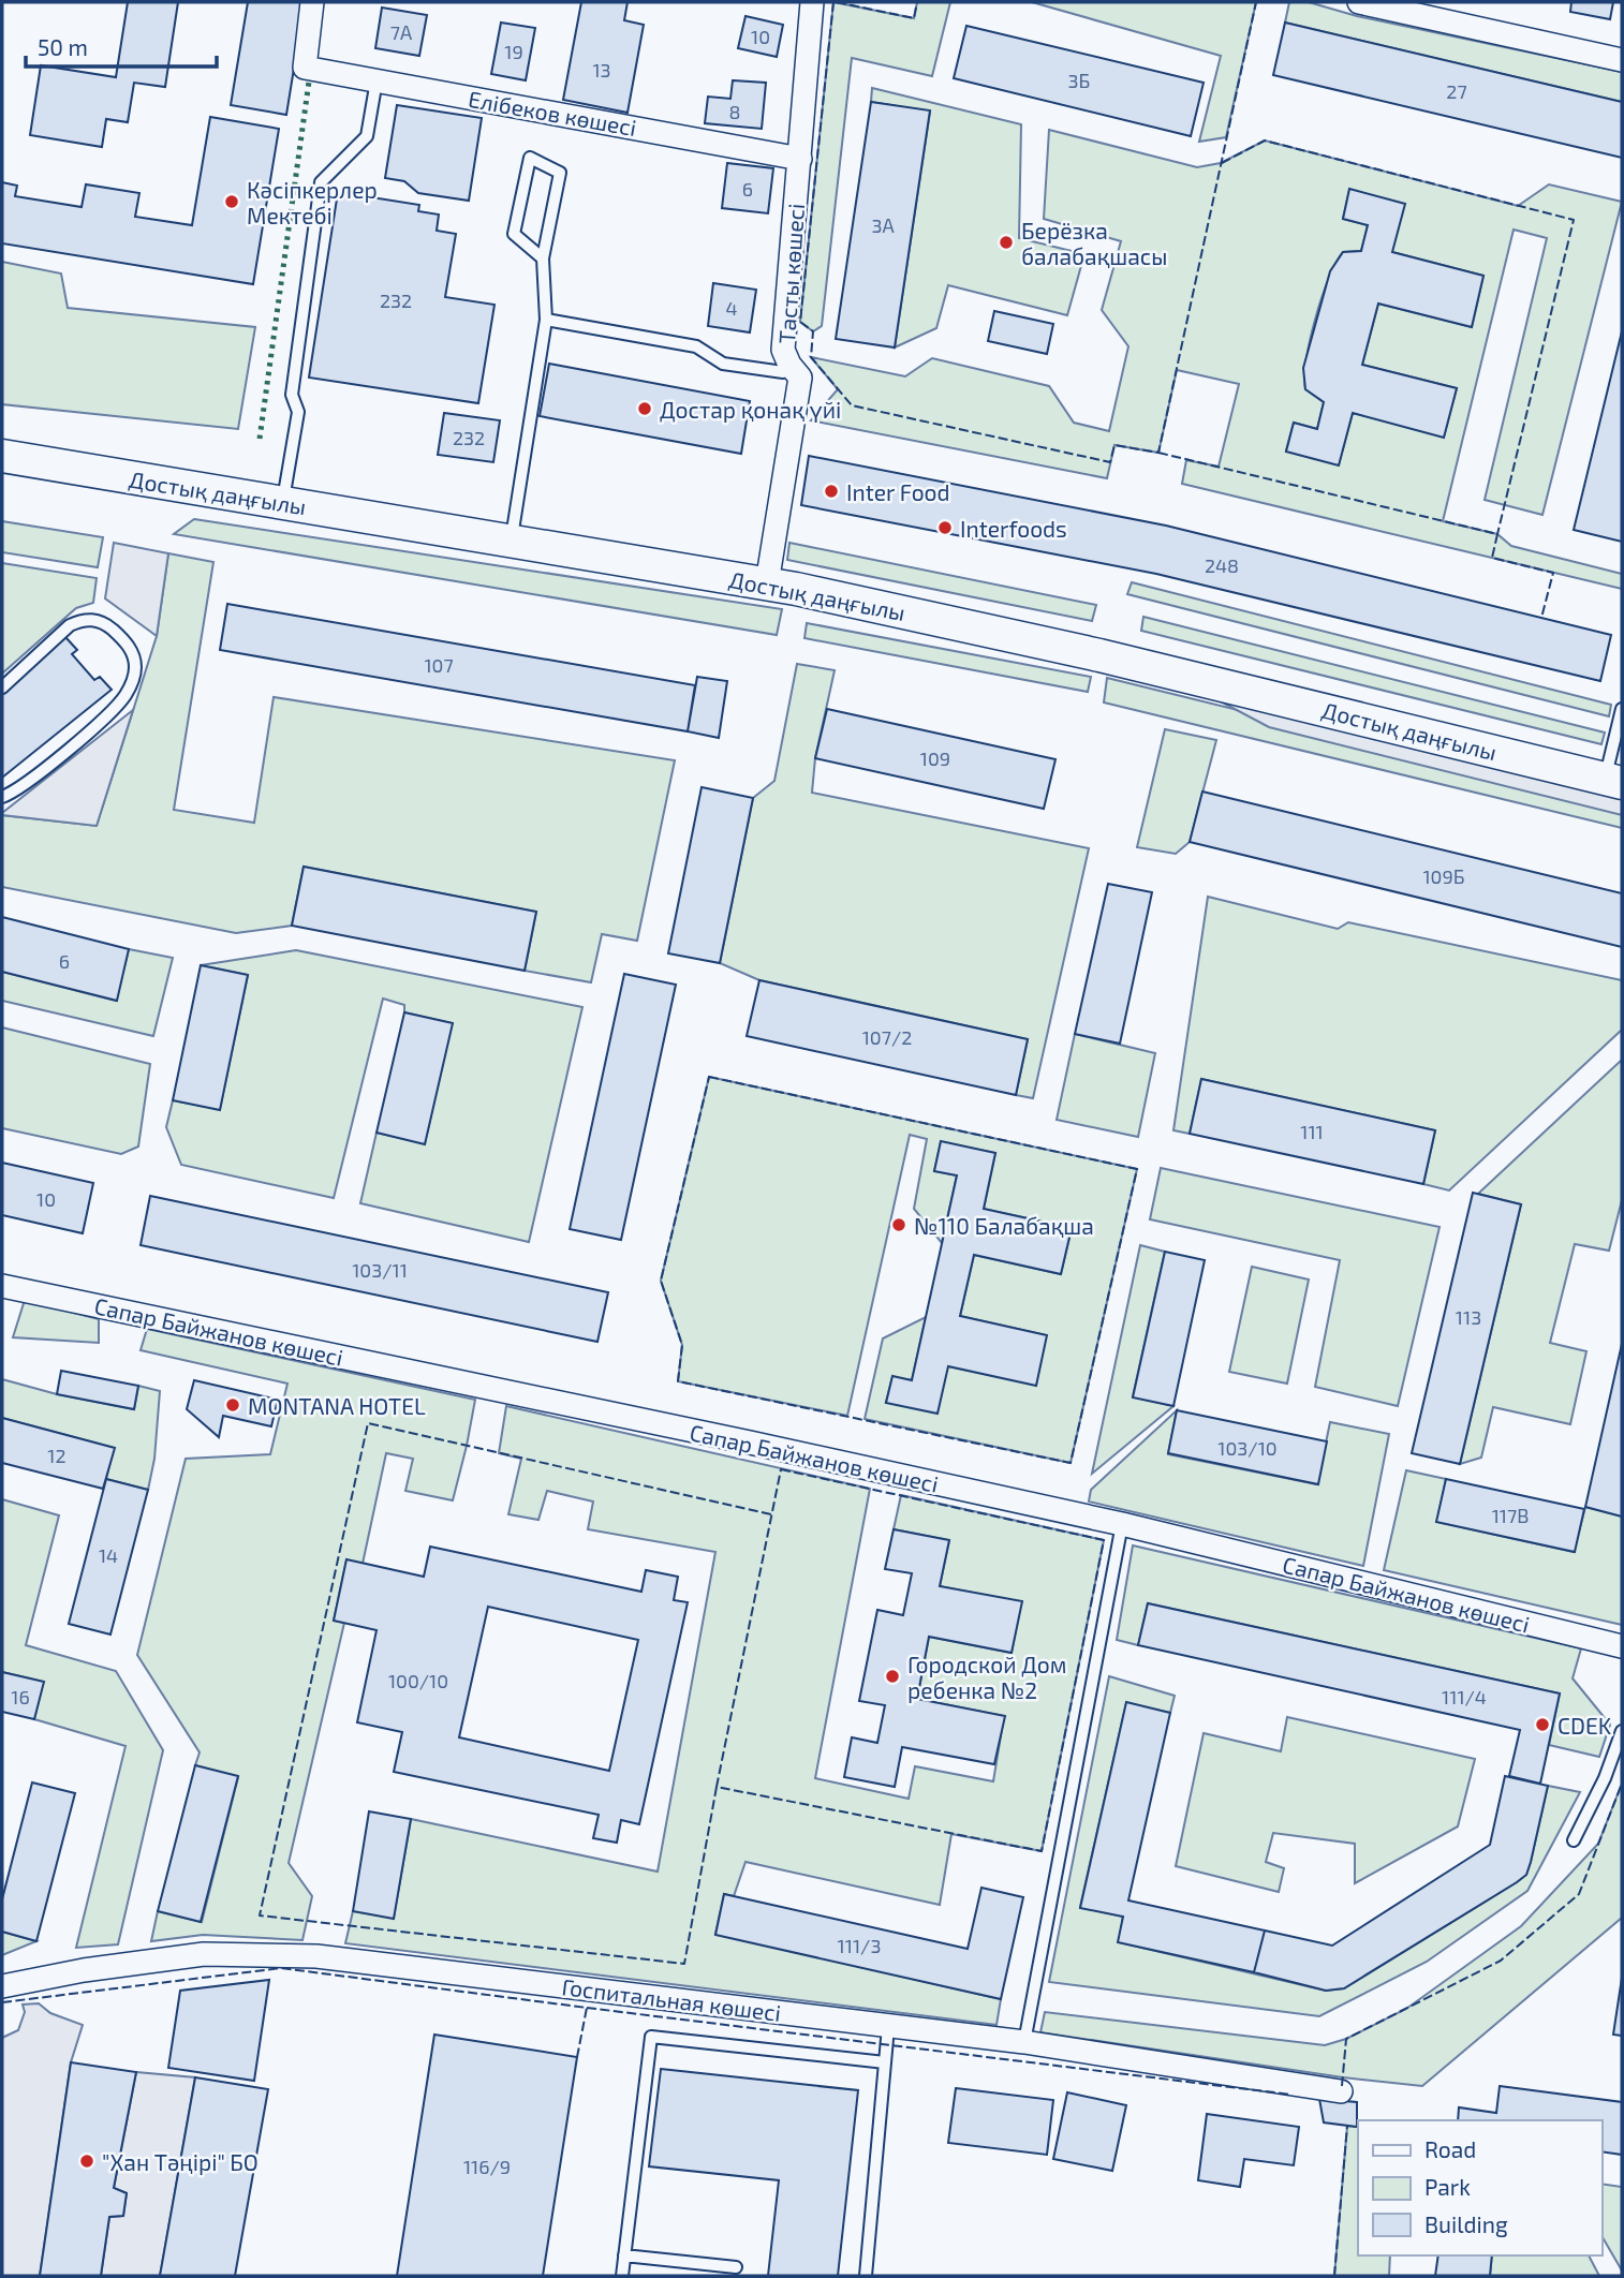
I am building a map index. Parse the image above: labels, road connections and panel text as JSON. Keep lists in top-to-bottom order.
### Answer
{
  "streets": {
    "main road": ["Достық даңғылы"],
    "street": [
      "Елібеков көшесі",
      "Тасты көшесі",
      "Сапар Байжанов көшесі",
      "Госпитальная көшесі"
    ]
  },
  "crossings": [
    ["Елібеков көшесі", "Тасты көшесі"],
    ["Тасты көшесі", "Достық даңғылы"]
  ],
  "places": [
    "Кәсіпкерлер Мектебі",
    "Берёзка балабақшасы",
    "Достар қонақ үйі",
    "Inter Food",
    "Interfoods",
    "№110 Балабақша",
    "MONTANA HOTEL",
    "Городской Дом ребенка №2",
    "CDEK",
    "\"Хан Тәңірі\" БО"
  ],
  "house_numbers": [
    "7А",
    "10",
    "19",
    "13",
    "3Б",
    "27",
    "8",
    "6",
    "3А",
    "232",
    "4",
    "232",
    "248",
    "107",
    "109",
    "109Б",
    "6",
    "107/2",
    "111",
    "10",
    "103/11",
    "113",
    "103/10",
    "12",
    "117В",
    "14",
    "100/10",
    "16",
    "111/4",
    "111/3",
    "116/9"
  ],
  "legend": ["Road", "Park", "Building"],
  "scale_bar": "50 m"
}
